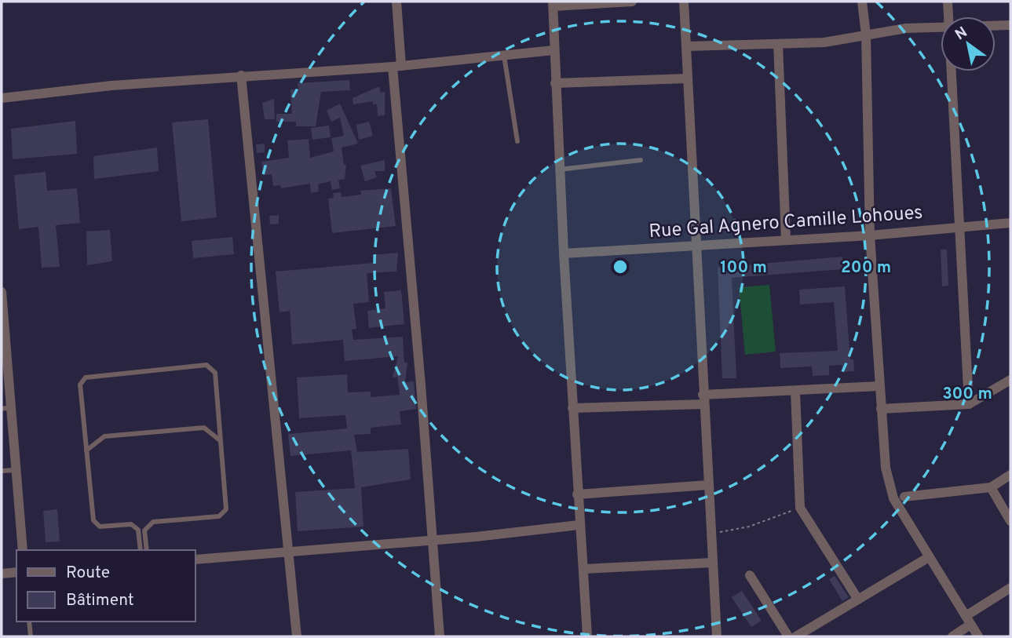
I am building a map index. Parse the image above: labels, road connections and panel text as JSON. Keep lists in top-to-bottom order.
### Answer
{
  "streets": {
    "street": ["Rue Gal Agnero Camille Lohoues"]
  },
  "legend": ["Route", "Bâtiment"],
  "north": "top left",
  "rings": ["100 m", "200 m", "300 m"]
}
